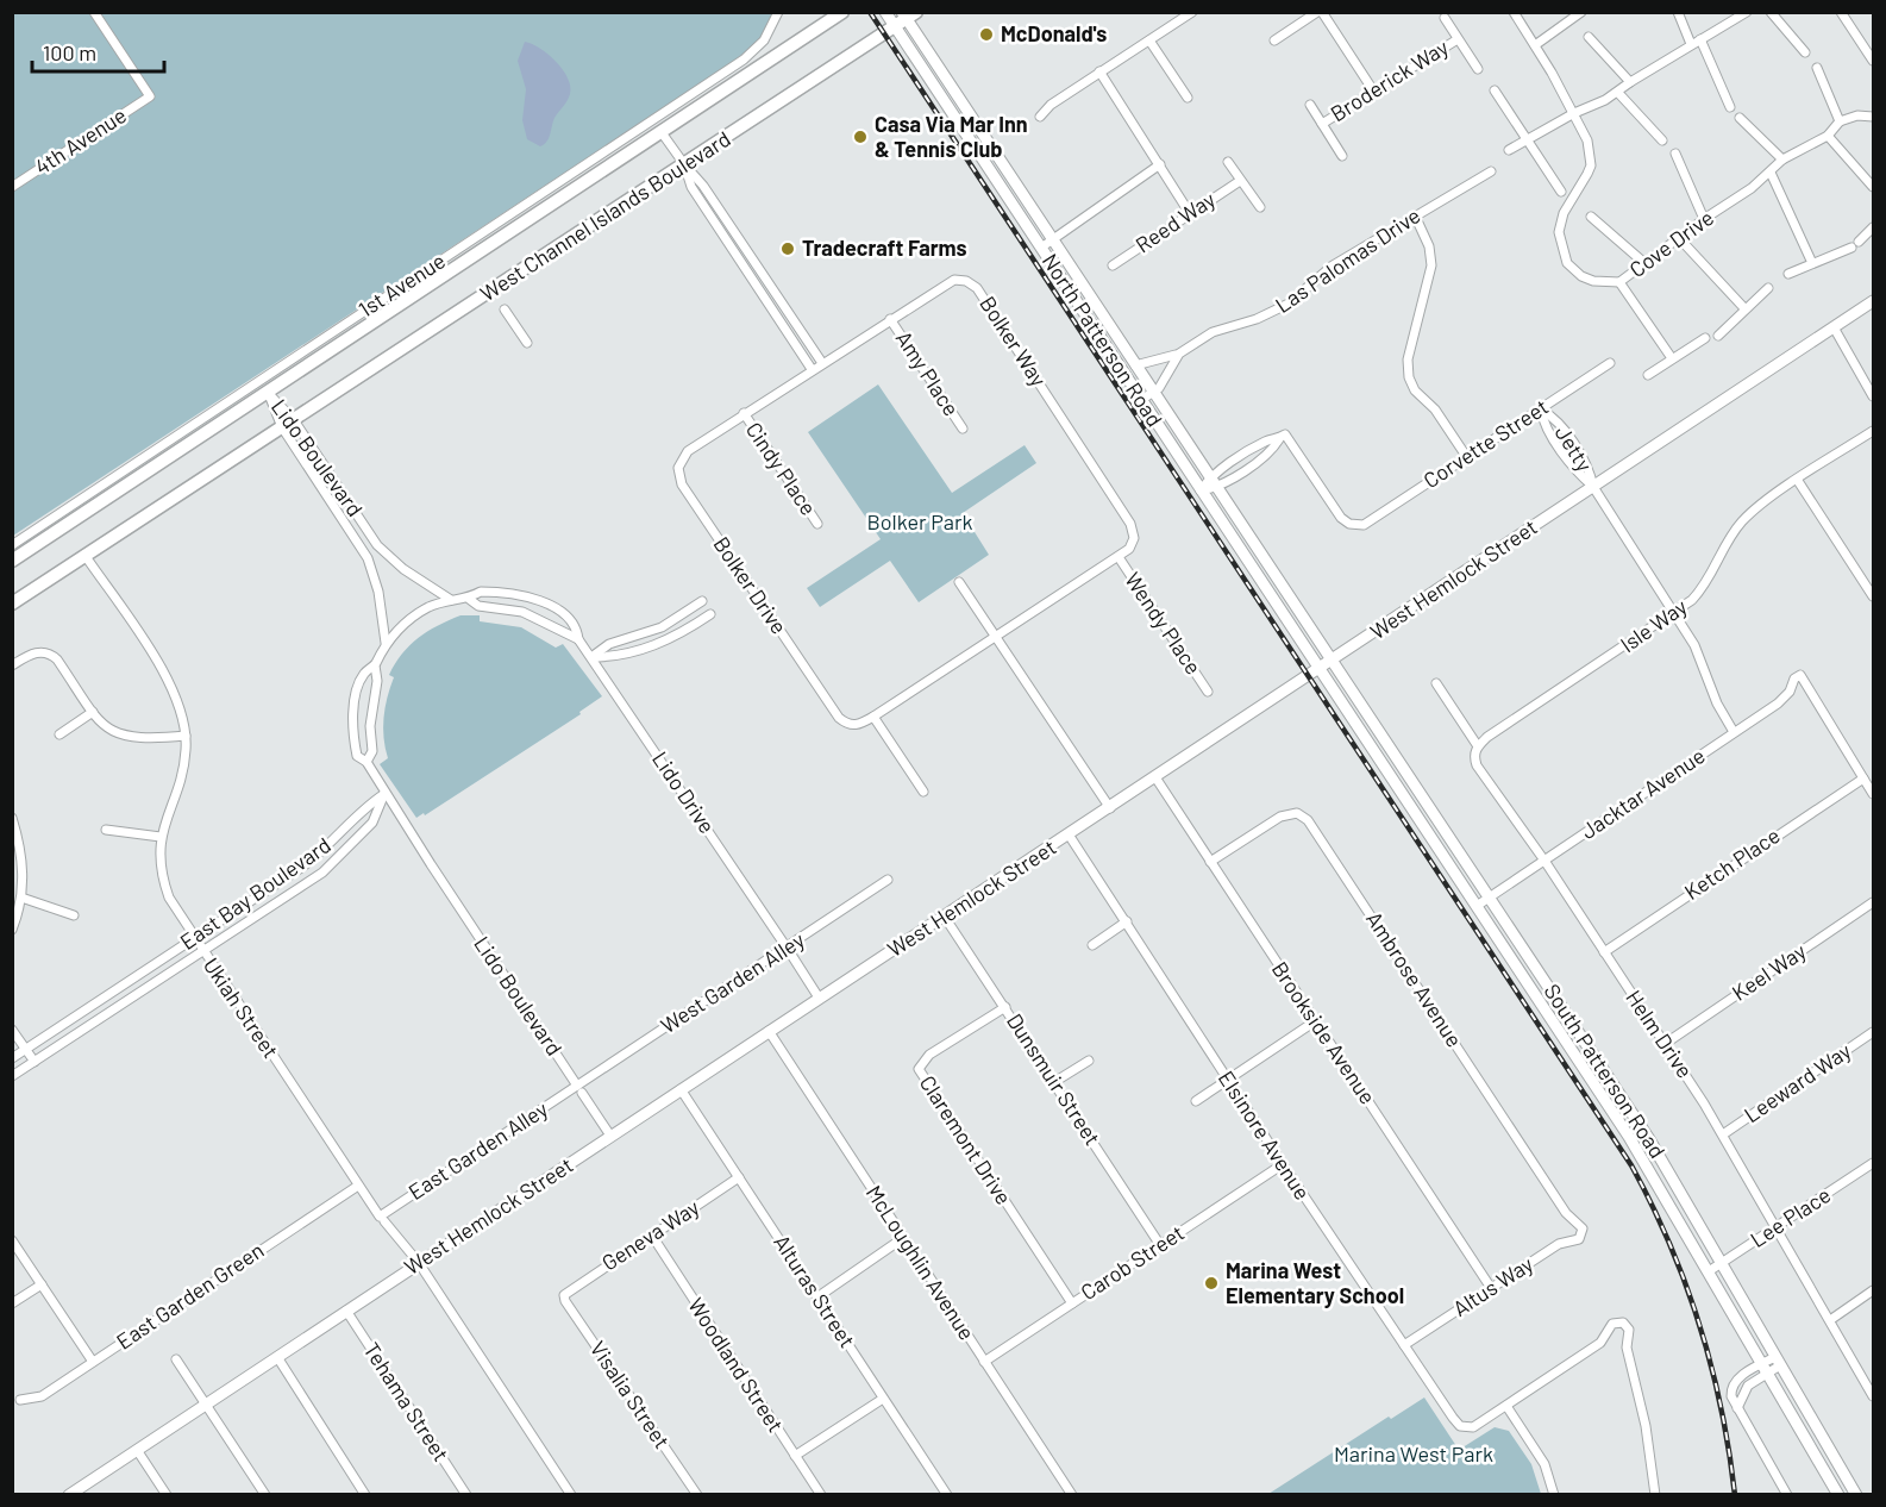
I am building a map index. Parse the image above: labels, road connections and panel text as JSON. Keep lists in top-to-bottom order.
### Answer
{
  "streets": {
    "main road": ["West Channel Islands Boulevard"],
    "street": [
      "Broderick Way",
      "4th Avenue",
      "Reed Way",
      "Cove Drive",
      "Las Palomas Drive",
      "1st Avenue",
      "North Patterson Road",
      "Bolker Way",
      "Amy Place",
      "Corvette Street",
      "Jetty",
      "Lido Boulevard",
      "Cindy Place",
      "West Hemlock Street",
      "Bolker Drive",
      "Wendy Place",
      "Isle Way",
      "Lido Drive",
      "Jacktar Avenue",
      "Ketch Place",
      "East Bay Boulevard",
      "Keel Way",
      "Ambrose Avenue",
      "West Garden Alley",
      "Ukiah Street",
      "Brookside Avenue",
      "Helm Drive",
      "South Patterson Road",
      "Dunsmuir Street",
      "Leeward Way",
      "Elsinore Avenue",
      "Claremont Drive",
      "East Garden Alley",
      "Lee Place",
      "Geneva Way",
      "McLoughlin Avenue",
      "Carob Street",
      "Altus Way",
      "Alturas Street",
      "East Garden Green",
      "Woodland Street",
      "Visalia Street",
      "Tehama Street"
    ]
  },
  "crossings": [
    ["West Channel Islands Boulevard", "North Patterson Road"],
    ["West Channel Islands Boulevard", "Lido Boulevard"],
    ["West Channel Islands Boulevard", "Ukiah Street"],
    ["Las Palomas Drive", "North Patterson Road"],
    ["North Patterson Road", "Corvette Street"],
    ["North Patterson Road", "West Hemlock Street"],
    ["North Patterson Road", "South Patterson Road"],
    ["Bolker Way", "Amy Place"],
    ["Bolker Way", "Bolker Drive"],
    ["Bolker Way", "Wendy Place"],
    ["Corvette Street", "Jetty"],
    ["Jetty", "West Hemlock Street"],
    ["Jetty", "Isle Way"],
    ["Jetty", "Jacktar Avenue"],
    ["Lido Boulevard", "West Hemlock Street"],
    ["Lido Boulevard", "Lido Drive"],
    ["Lido Boulevard", "East Bay Boulevard"],
    ["Lido Boulevard", "West Garden Alley"],
    ["Lido Boulevard", "East Garden Alley"],
    ["Cindy Place", "Bolker Drive"],
    ["West Hemlock Street", "Lido Drive"],
    ["West Hemlock Street", "Ukiah Street"],
    ["West Hemlock Street", "Brookside Avenue"],
    ["West Hemlock Street", "South Patterson Road"],
    ["West Hemlock Street", "Dunsmuir Street"],
    ["West Hemlock Street", "Elsinore Avenue"],
    ["West Hemlock Street", "McLoughlin Avenue"],
    ["West Hemlock Street", "Alturas Street"],
    ["West Hemlock Street", "Tehama Street"],
    ["Bolker Drive", "Wendy Place"],
    ["Isle Way", "Helm Drive"],
    ["Lido Drive", "West Garden Alley"],
    ["Jacktar Avenue", "Ketch Place"],
    ["Jacktar Avenue", "Helm Drive"],
    ["Jacktar Avenue", "South Patterson Road"],
    ["Ketch Place", "Helm Drive"],
    ["East Bay Boulevard", "Ukiah Street"],
    ["Keel Way", "Helm Drive"],
    ["Ambrose Avenue", "Brookside Avenue"],
    ["Ambrose Avenue", "Altus Way"],
    ["West Garden Alley", "East Garden Alley"],
    ["Ukiah Street", "East Garden Alley"],
    ["Ukiah Street", "East Garden Green"],
    ["Brookside Avenue", "Altus Way"],
    ["Helm Drive", "Leeward Way"],
    ["Helm Drive", "Lee Place"],
    ["South Patterson Road", "Lee Place"],
    ["Dunsmuir Street", "Claremont Drive"],
    ["Dunsmuir Street", "Carob Street"],
    ["Elsinore Avenue", "Carob Street"],
    ["Elsinore Avenue", "Altus Way"],
    ["Claremont Drive", "Carob Street"],
    ["Geneva Way", "Alturas Street"],
    ["Geneva Way", "Woodland Street"],
    ["Geneva Way", "Visalia Street"],
    ["McLoughlin Avenue", "Carob Street"]
  ],
  "parks": ["Bolker Park", "Marina West Park"],
  "places": [
    "McDonald's",
    "Casa Via Mar Inn & Tennis Club",
    "Tradecraft Farms",
    "Marina West Elementary School"
  ],
  "scale_bar": "100 m"
}
